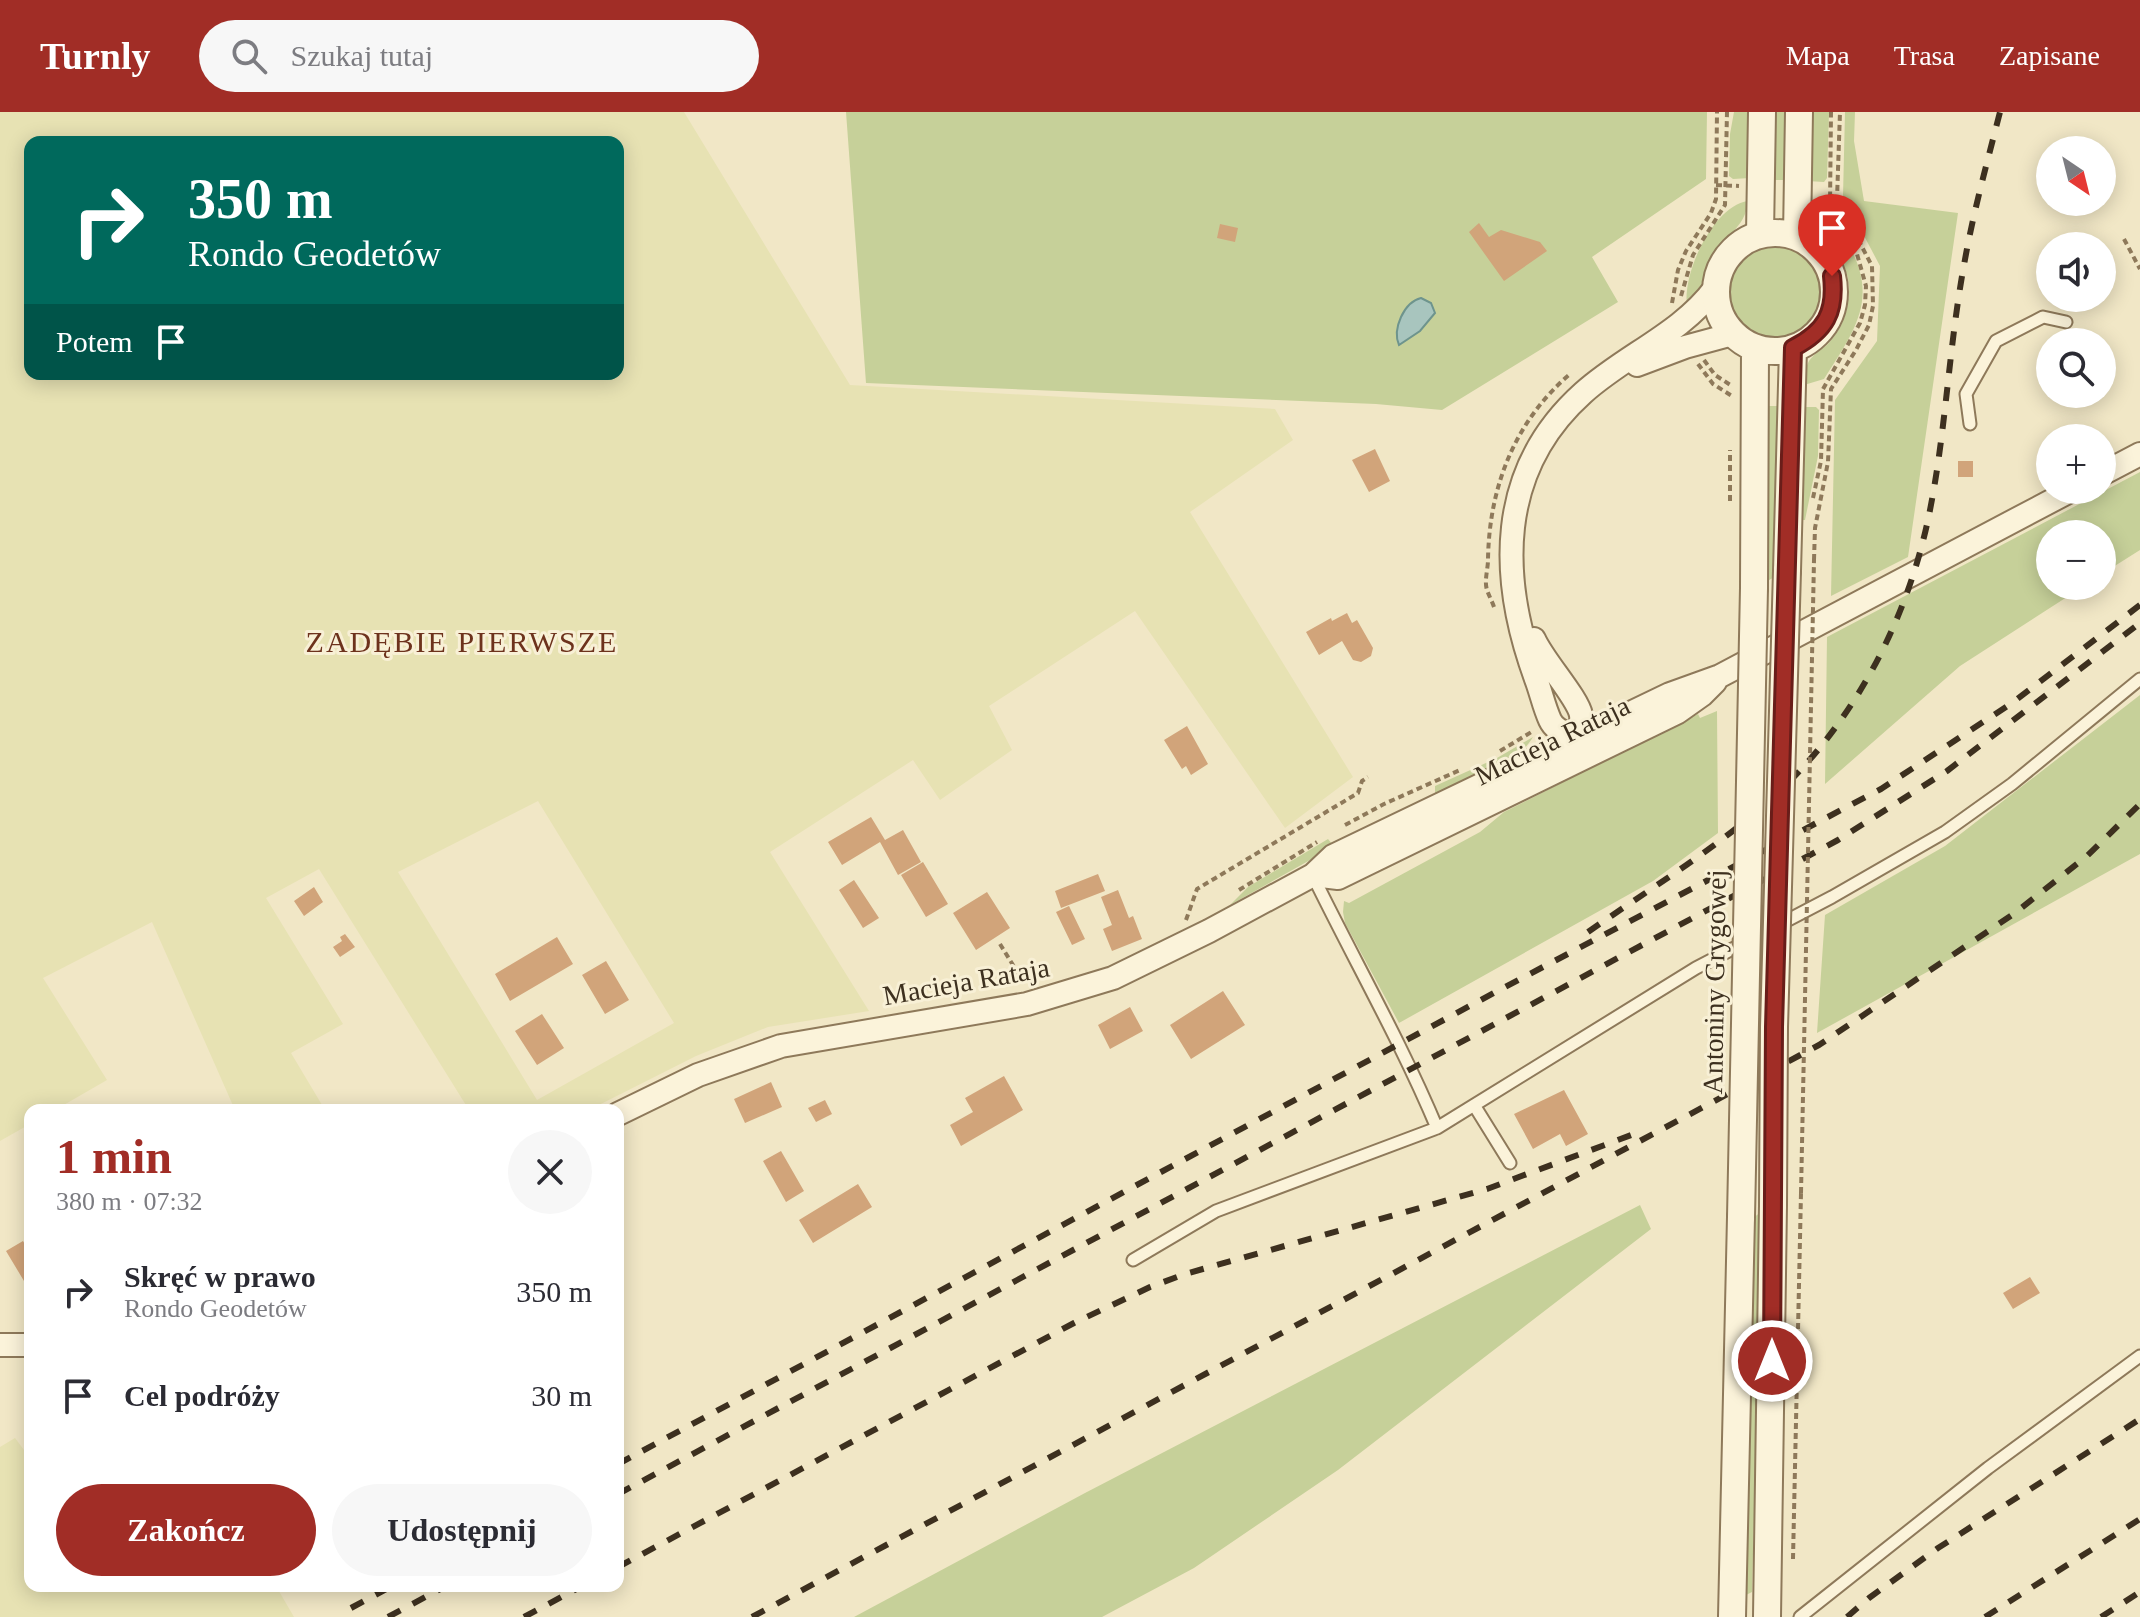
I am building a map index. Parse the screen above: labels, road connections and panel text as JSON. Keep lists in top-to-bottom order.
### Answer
{
  "streets": {
    "street": ["Macieja Rataja", "Antoniny Grygowej"]
  },
  "districts": ["ZADĘBIE PIERWSZE"],
  "north": "bottom right",
  "page": {
    "header": "Turnly",
    "search": "Szukaj tutaj",
    "nav": ["Mapa", "Trasa", "Zapisane"],
    "map_buttons": ["+", "−"],
    "turn": ["350 m", "Rondo Geodetów"],
    "then": "Potem",
    "heading": ["1 min", "380 m · 07:32"],
    "list": [
      {
        "name": "Skręć w prawo",
        "note": "Rondo Geodetów",
        "value": "350 m"
      },
      {
        "name": "Cel podróży",
        "value": "30 m"
      }
    ],
    "buttons": ["Zakończ", "Udostępnij"]
  }
}
